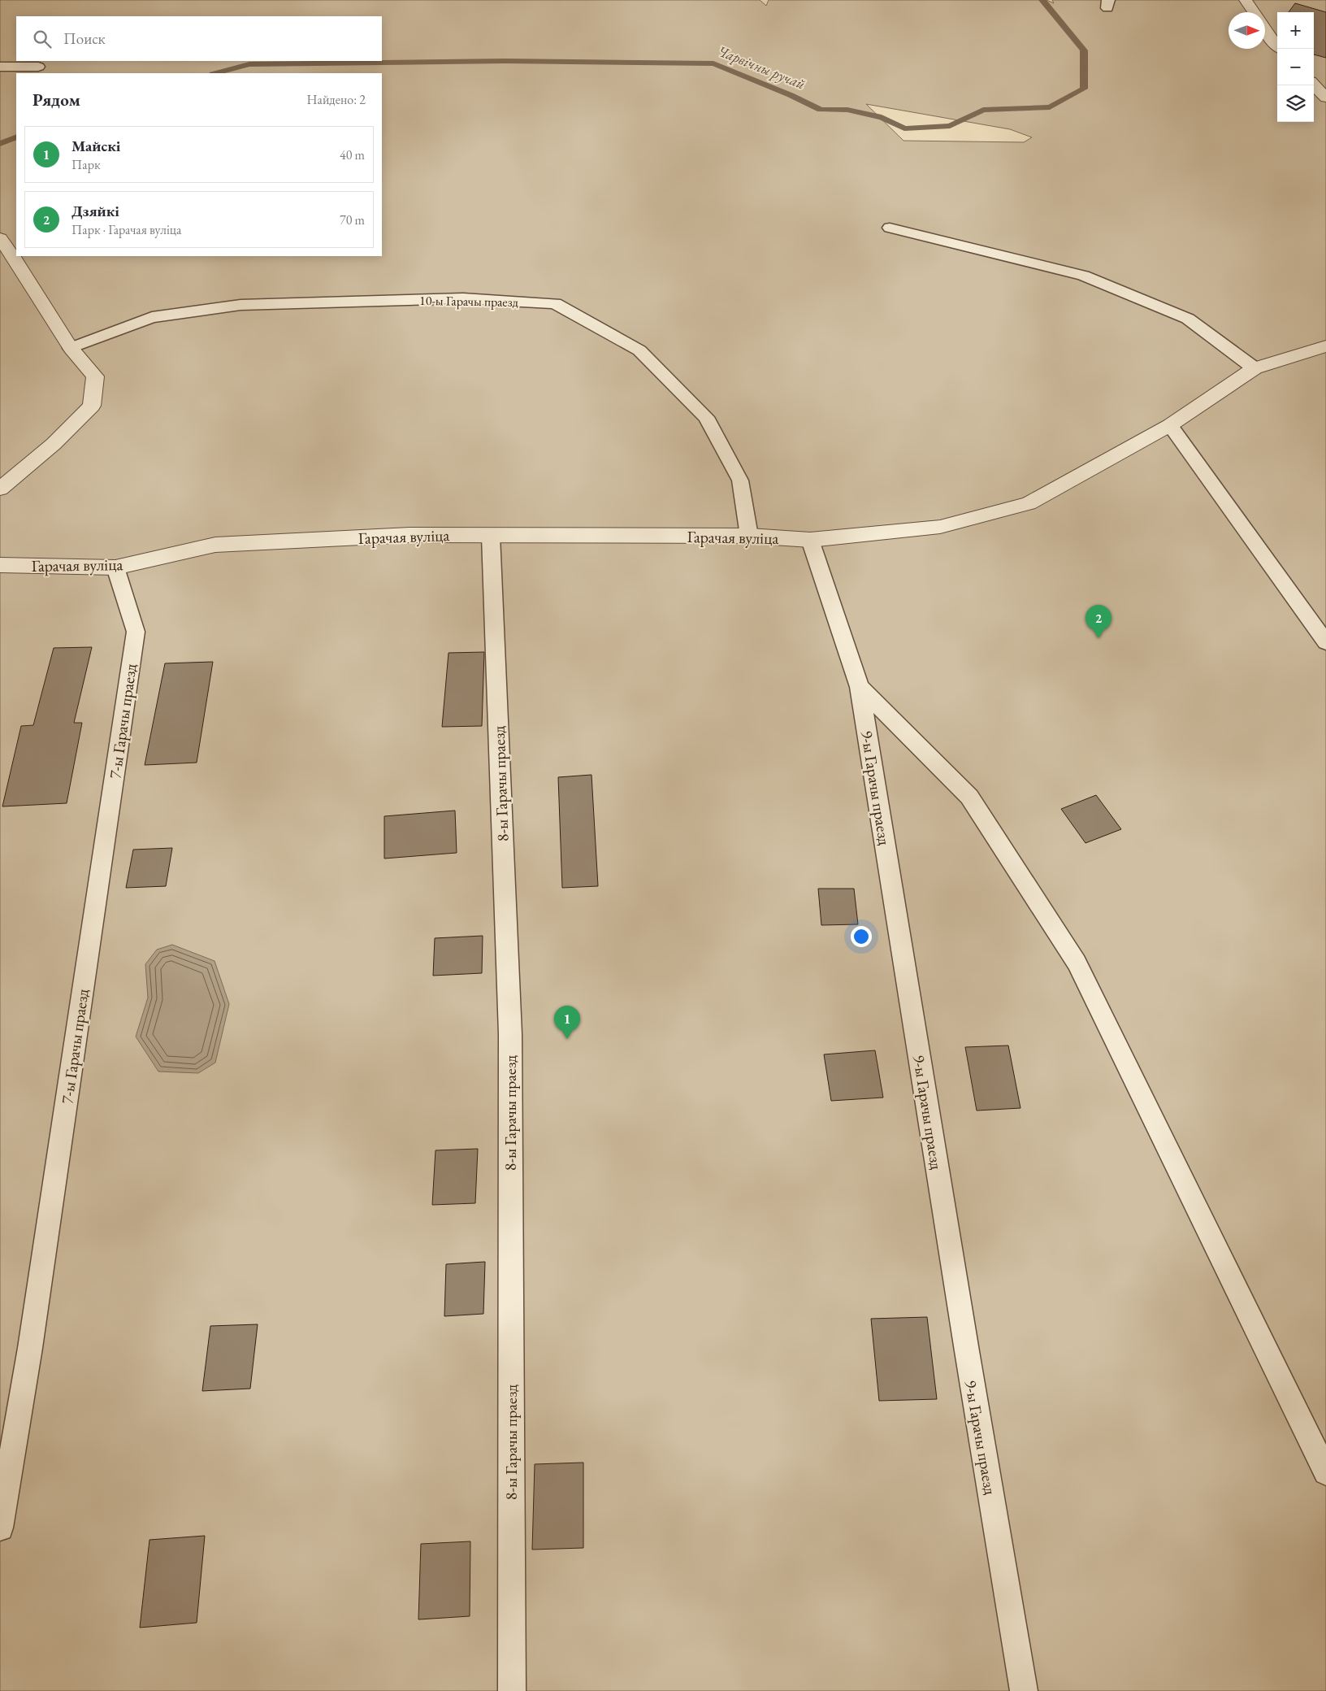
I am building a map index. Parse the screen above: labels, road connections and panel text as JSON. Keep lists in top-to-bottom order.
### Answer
{
  "streets": {
    "street": ["Гарачая вуліца"],
    "lane": [
      "10-ы Гарачы праезд",
      "7-ы Гарачы праезд",
      "8-ы Гарачы праезд",
      "9-ы Гарачы праезд"
    ]
  },
  "crossings": [
    ["10-ы Гарачы праезд", "Гарачая вуліца"],
    ["Гарачая вуліца", "7-ы Гарачы праезд"],
    ["Гарачая вуліца", "8-ы Гарачы праезд"],
    ["Гарачая вуліца", "9-ы Гарачы праезд"]
  ],
  "water": ["Чарвічны ручай"],
  "north": "right",
  "page": {
    "map_buttons": ["+", "−"],
    "search": "Поиск",
    "heading": ["Рядом", "Найдено: 2"],
    "list": [
      {
        "mark": "1",
        "name": "Майскі",
        "note": "Парк",
        "value": "40 m"
      },
      {
        "mark": "2",
        "name": "Дзяйкі",
        "note": "Парк · Гарачая вуліца",
        "value": "70 m"
      }
    ],
    "pins": ["2", "1"]
  }
}
